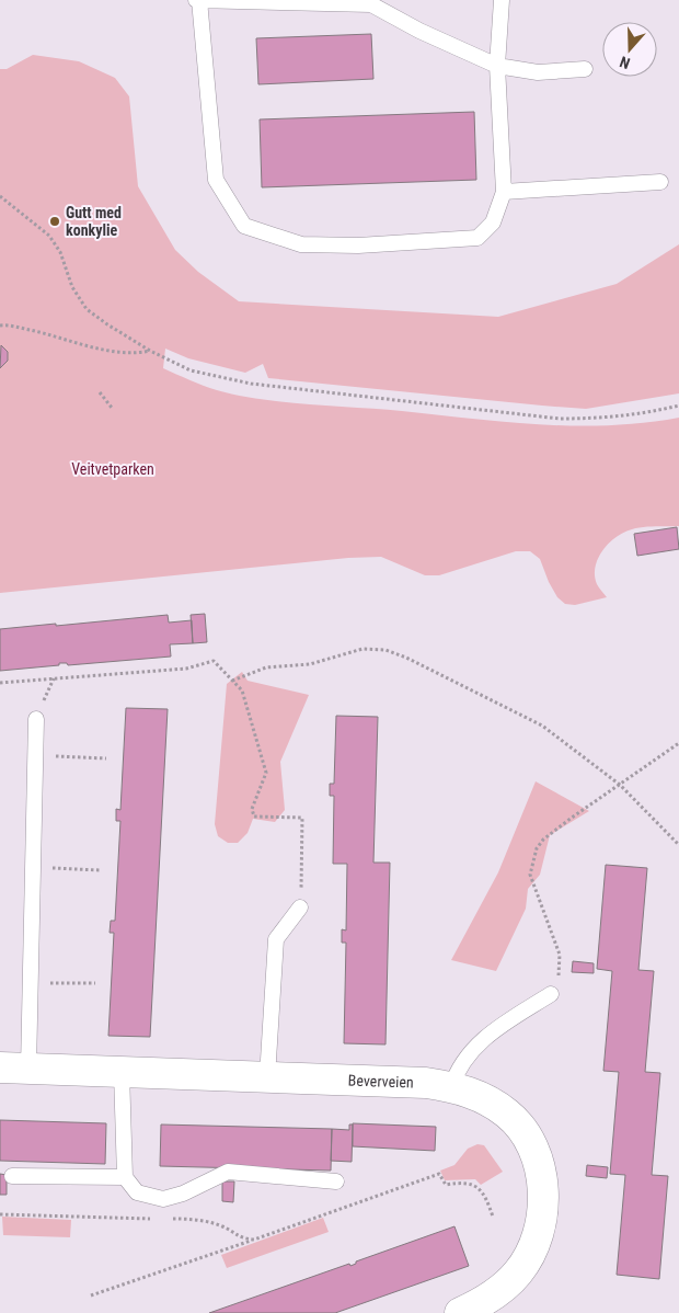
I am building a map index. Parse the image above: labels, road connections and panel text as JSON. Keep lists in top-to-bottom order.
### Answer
{
  "streets": {
    "street": ["Beverveien"]
  },
  "parks": ["Veitvetparken"],
  "places": ["Gutt med konkylie"],
  "north": "bottom"
}
